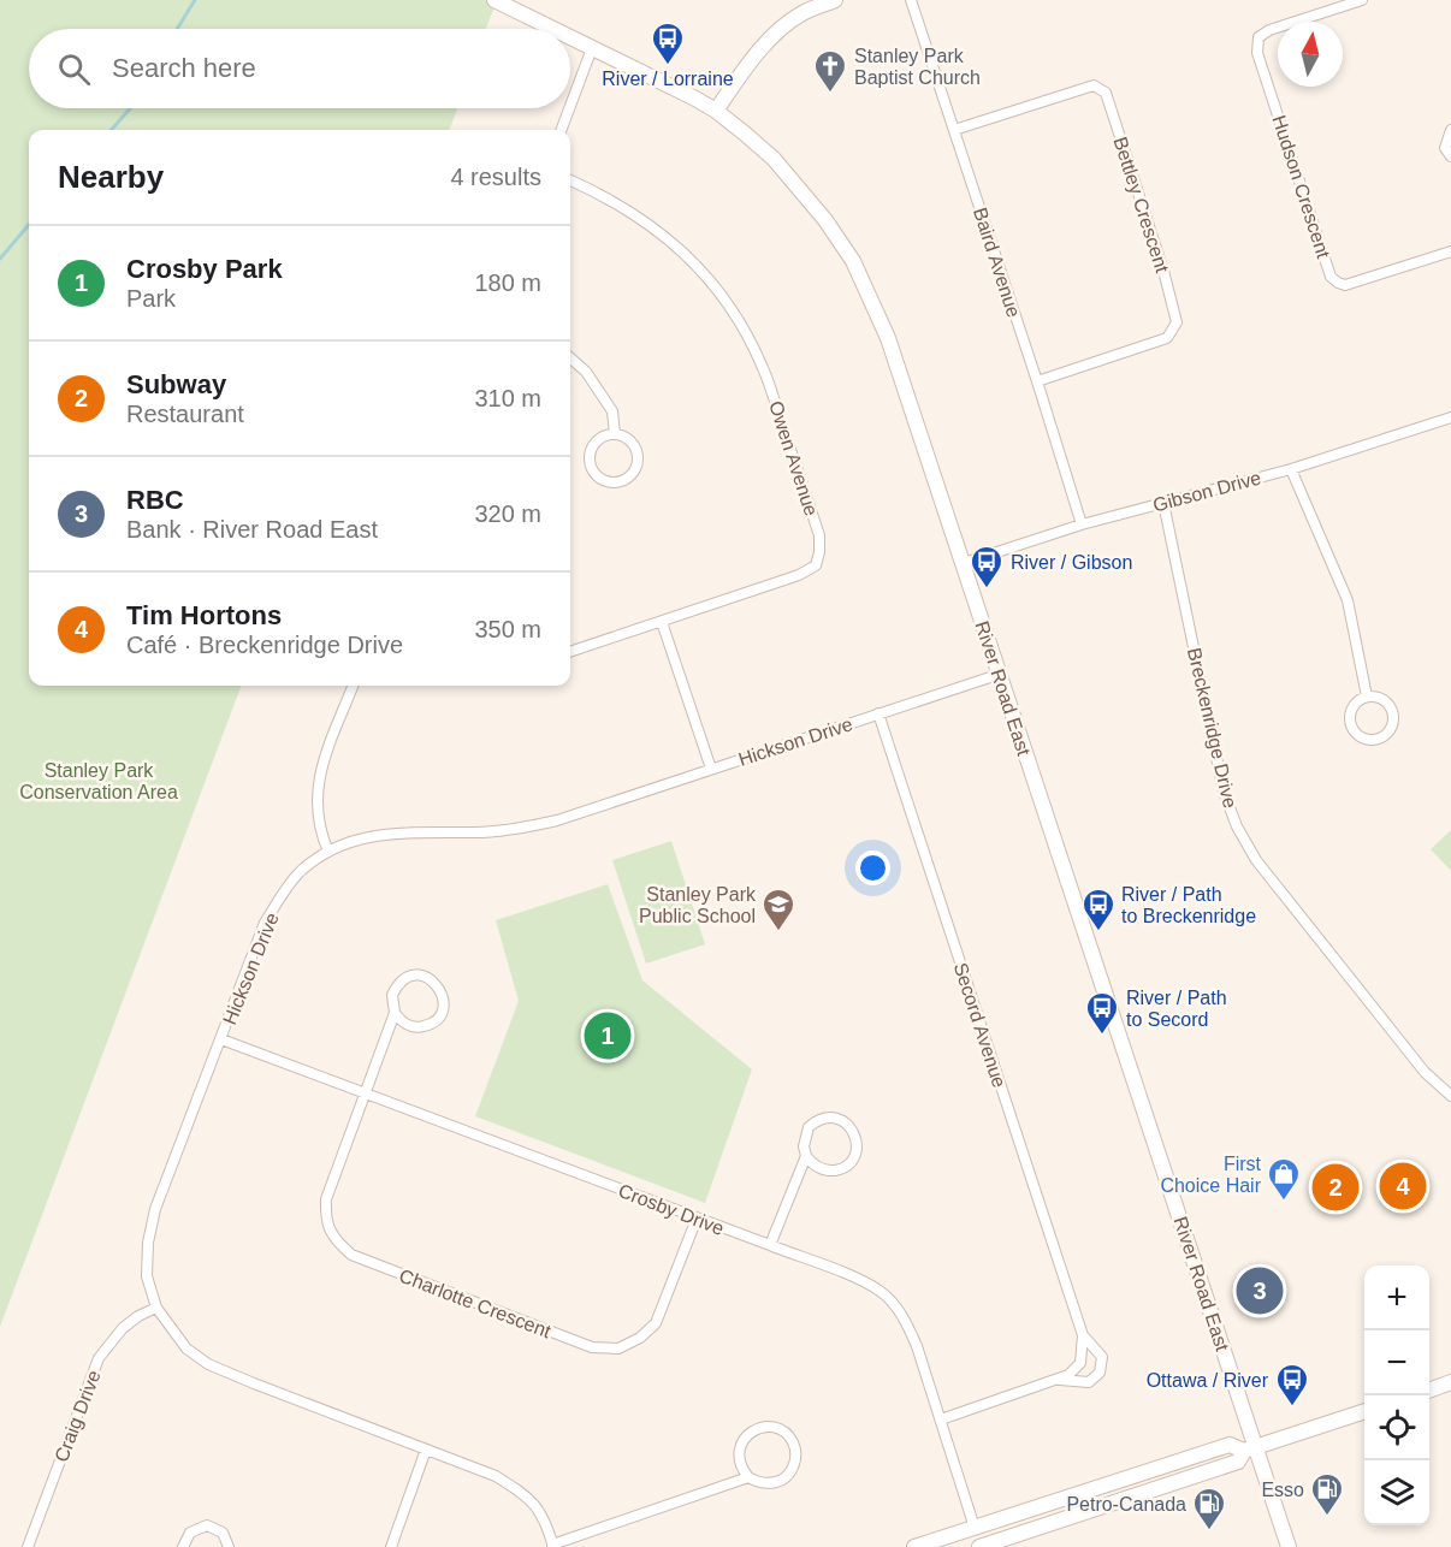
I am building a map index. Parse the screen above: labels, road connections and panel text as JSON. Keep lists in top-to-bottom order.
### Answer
{
  "streets": {
    "street": [
      "Hudson Crescent",
      "Bettley Crescent",
      "Baird Avenue",
      "Owen Avenue",
      "Gibson Drive",
      "River Road East",
      "Breckenridge Drive",
      "Hickson Drive",
      "Secord Avenue",
      "Crosby Drive",
      "Charlotte Crescent",
      "Craig Drive"
    ]
  },
  "crossings": [
    ["Bettley Crescent", "Baird Avenue"],
    ["Baird Avenue", "Gibson Drive"],
    ["Gibson Drive", "River Road East"],
    ["Gibson Drive", "Breckenridge Drive"],
    ["River Road East", "Hickson Drive"],
    ["Hickson Drive", "Secord Avenue"],
    ["Hickson Drive", "Crosby Drive"],
    ["Hickson Drive", "Craig Drive"],
    ["Secord Avenue", "Crosby Drive"],
    ["Crosby Drive", "Charlotte Crescent"]
  ],
  "parks": ["Stanley Park Conservation Area"],
  "places": {
    "bus stop": [
      "River / Lorraine",
      "River / Gibson",
      "River / Path to Breckenridge",
      "River / Path to Secord",
      "Ottawa / River"
    ],
    "church": ["Stanley Park Baptist Church"],
    "school or university": ["Stanley Park Public School"],
    "shop": ["First Choice Hair"],
    "fuel station": ["Esso", "Petro-Canada"]
  },
  "north": "top",
  "page": {
    "search": "Search here",
    "heading": ["Nearby", "4 results"],
    "list": [
      {
        "mark": "1",
        "name": "Crosby Park",
        "note": "Park",
        "value": "180 m"
      },
      {
        "mark": "2",
        "name": "Subway",
        "note": "Restaurant",
        "value": "310 m"
      },
      {
        "mark": "3",
        "name": "RBC",
        "note": "Bank · River Road East",
        "value": "320 m"
      },
      {
        "mark": "4",
        "name": "Tim Hortons",
        "note": "Café · Breckenridge Drive",
        "value": "350 m"
      }
    ],
    "pins": [
      "1",
      "4",
      "2",
      "3"
    ],
    "map_buttons": ["+", "−"]
  }
}
